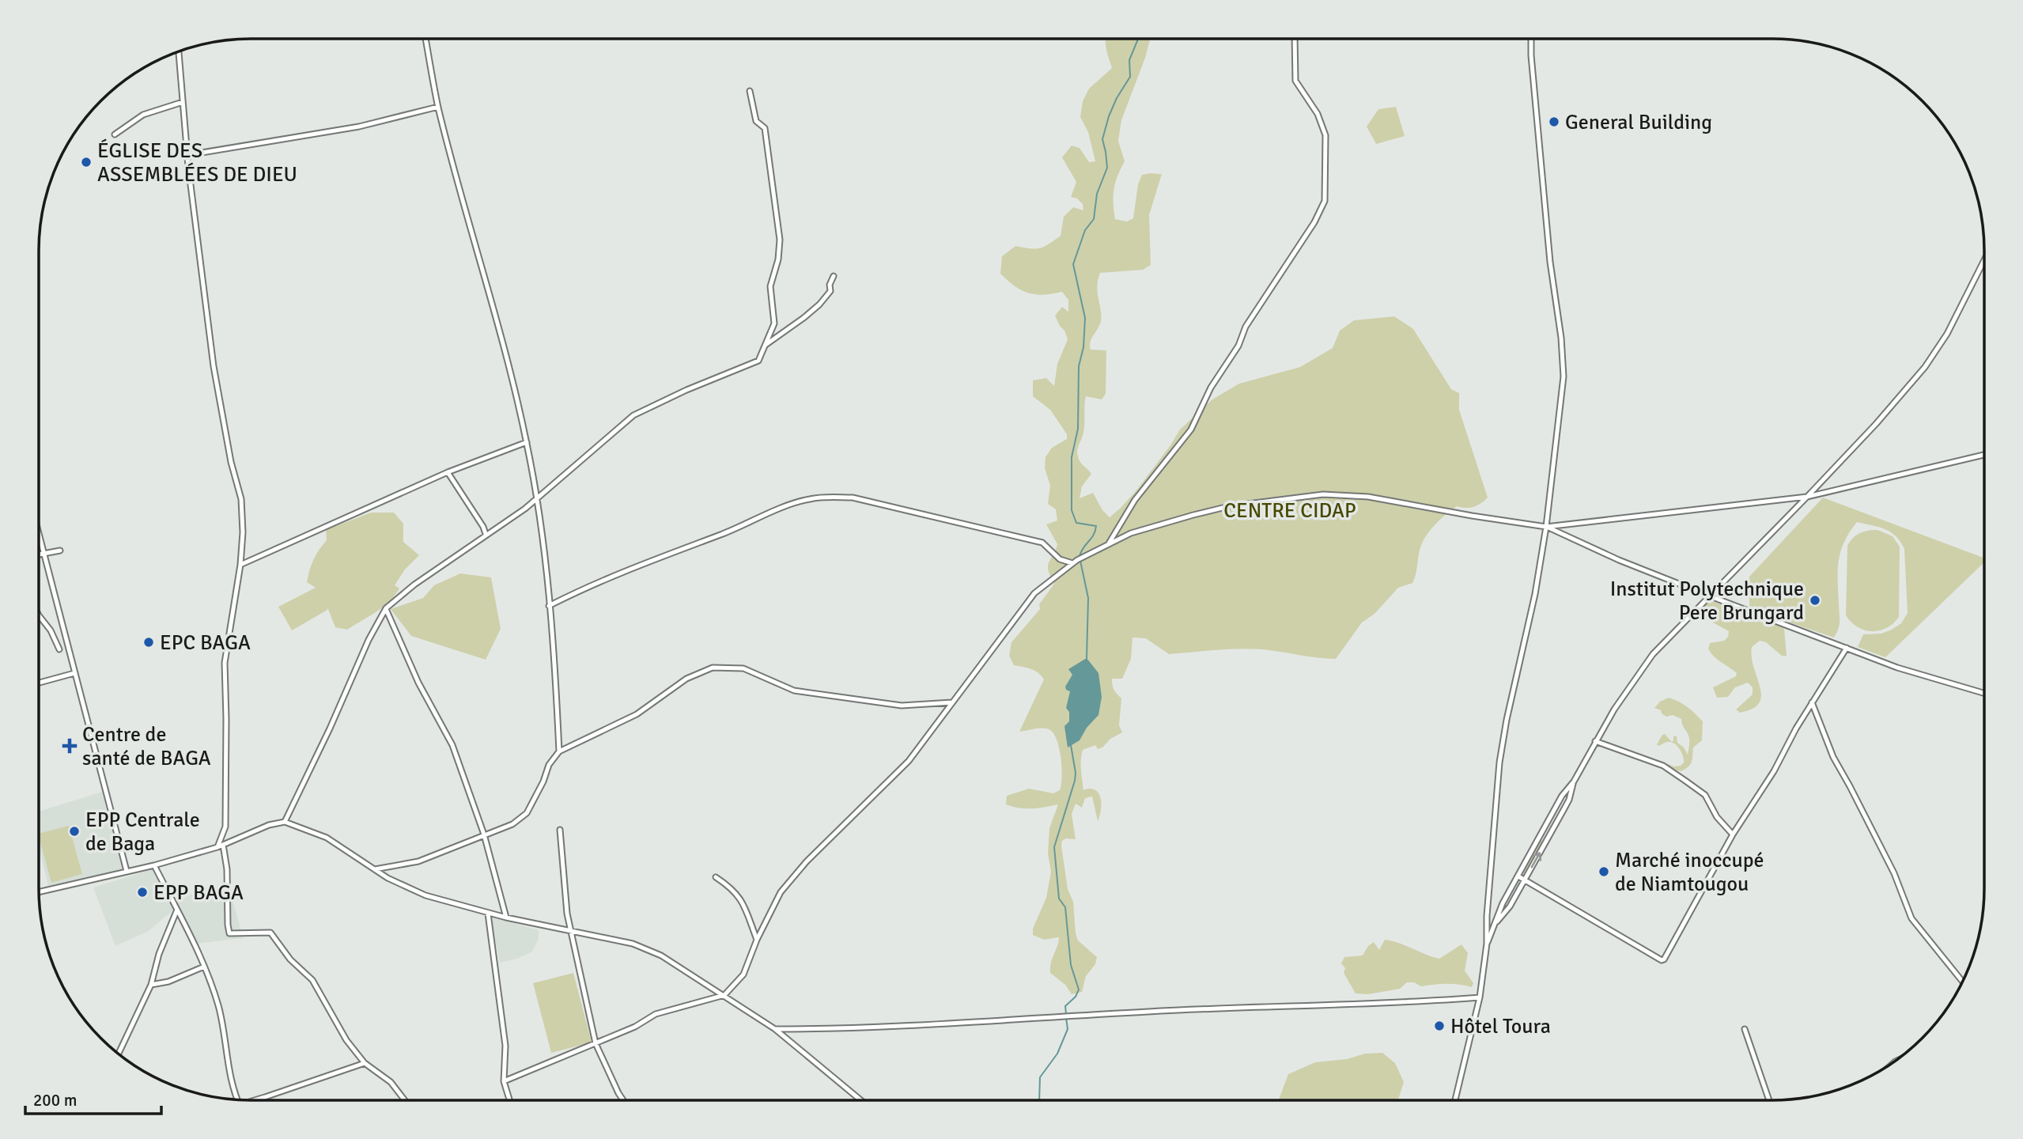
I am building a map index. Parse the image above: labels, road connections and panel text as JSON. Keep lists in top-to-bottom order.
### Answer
{
  "parks": ["CENTRE CIDAP"],
  "places": {
    "other": [
      "General Building",
      "ÉGLISE DES ASSEMBLÉES DE DIEU",
      "Institut Polytechnique Pere Brungard",
      "EPC BAGA",
      "EPP Centrale de Baga",
      "Marché inoccupé de Niamtougou",
      "EPP BAGA",
      "Hôtel Toura"
    ],
    "health": ["Centre de santé de BAGA"]
  },
  "scale_bar": "200 m"
}
